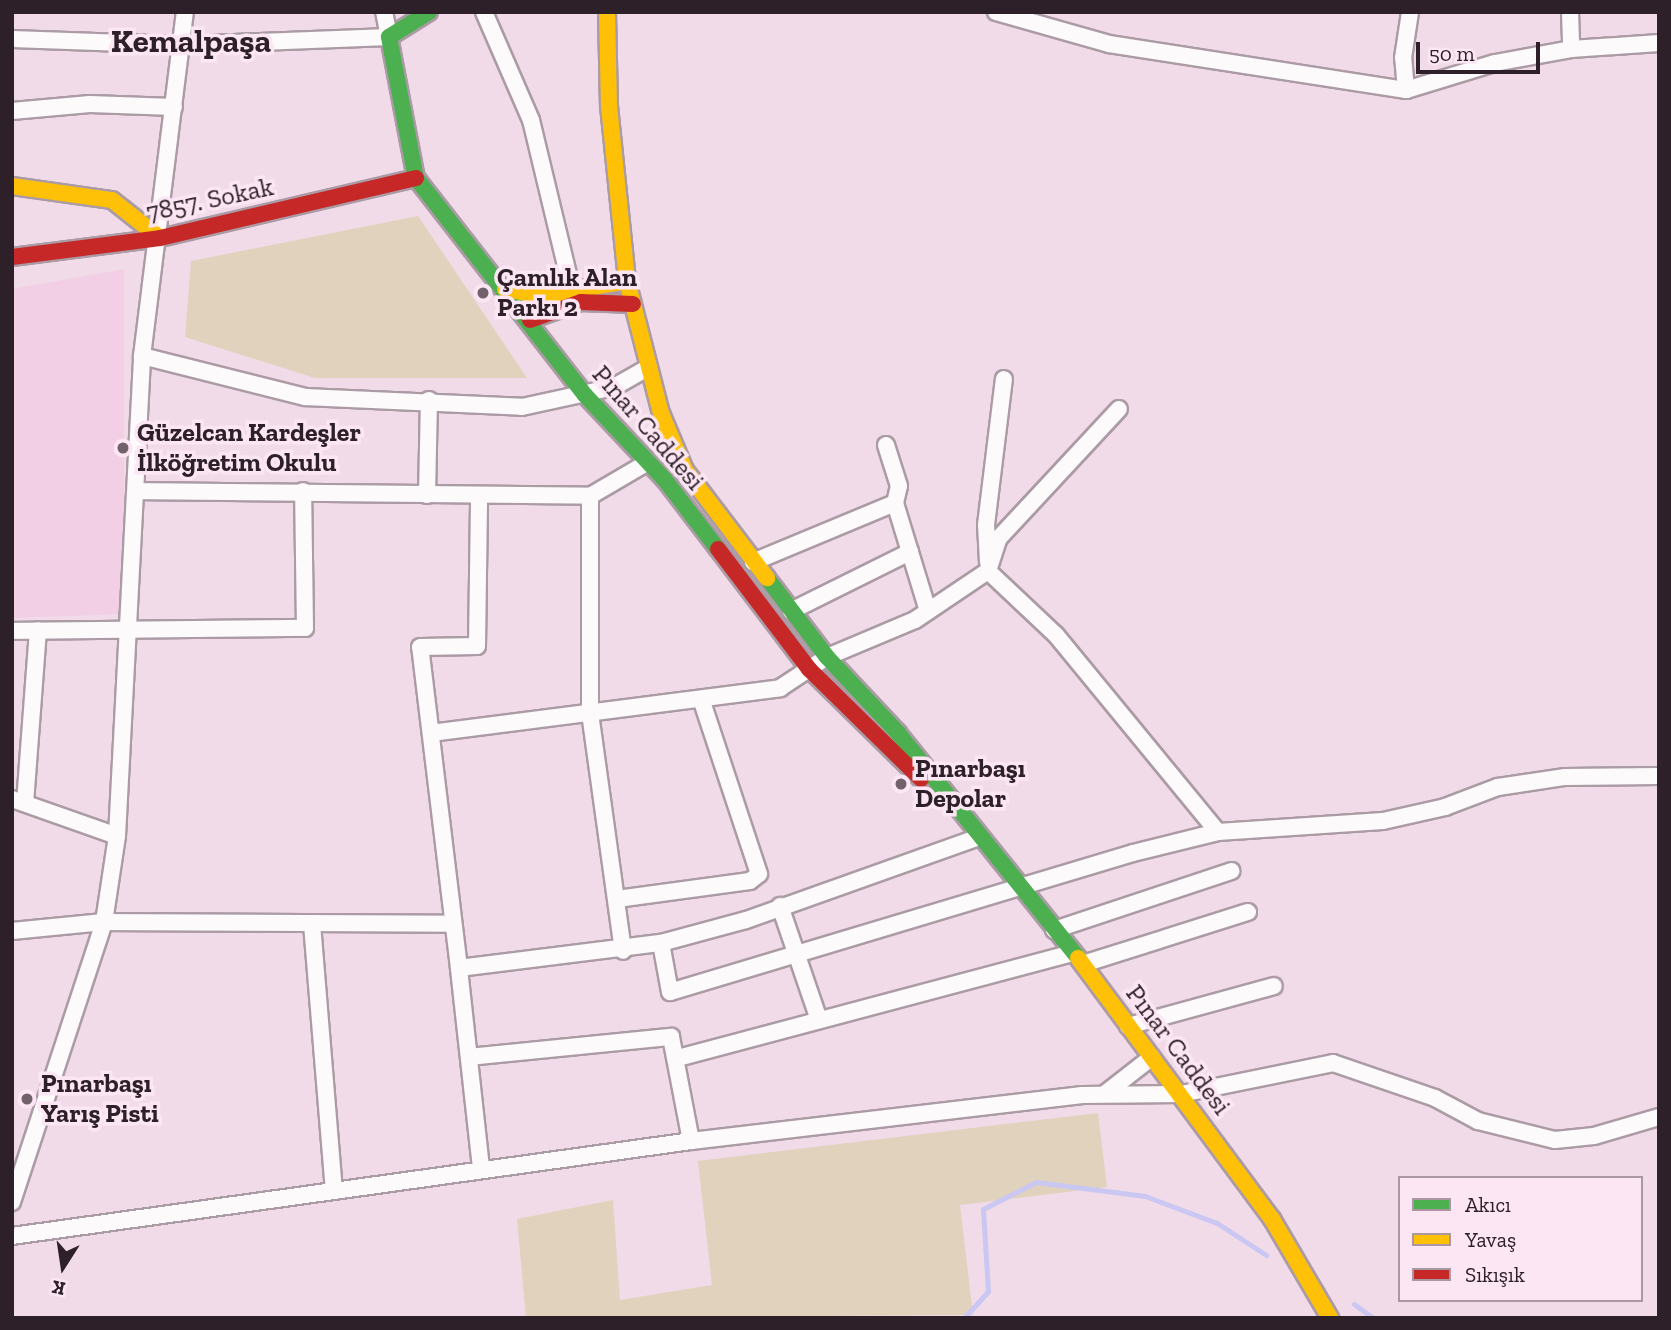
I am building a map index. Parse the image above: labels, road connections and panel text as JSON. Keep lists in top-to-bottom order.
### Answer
{
  "streets": {
    "main road": ["7857. Sokak", "Pınar Caddesi"]
  },
  "crossings": [
    ["7857. Sokak", "Pınar Caddesi"]
  ],
  "districts": ["Kemalpaşa"],
  "places": [
    "Çamlık Alan Parkı 2",
    "Güzelcan Kardeşler İlköğretim Okulu",
    "Pınarbaşı Depolar",
    "Pınarbaşı Yarış Pisti"
  ],
  "legend": ["Akıcı", "Yavaş", "Sıkışık"],
  "scale_bar": "50 m",
  "north": "bottom"
}
